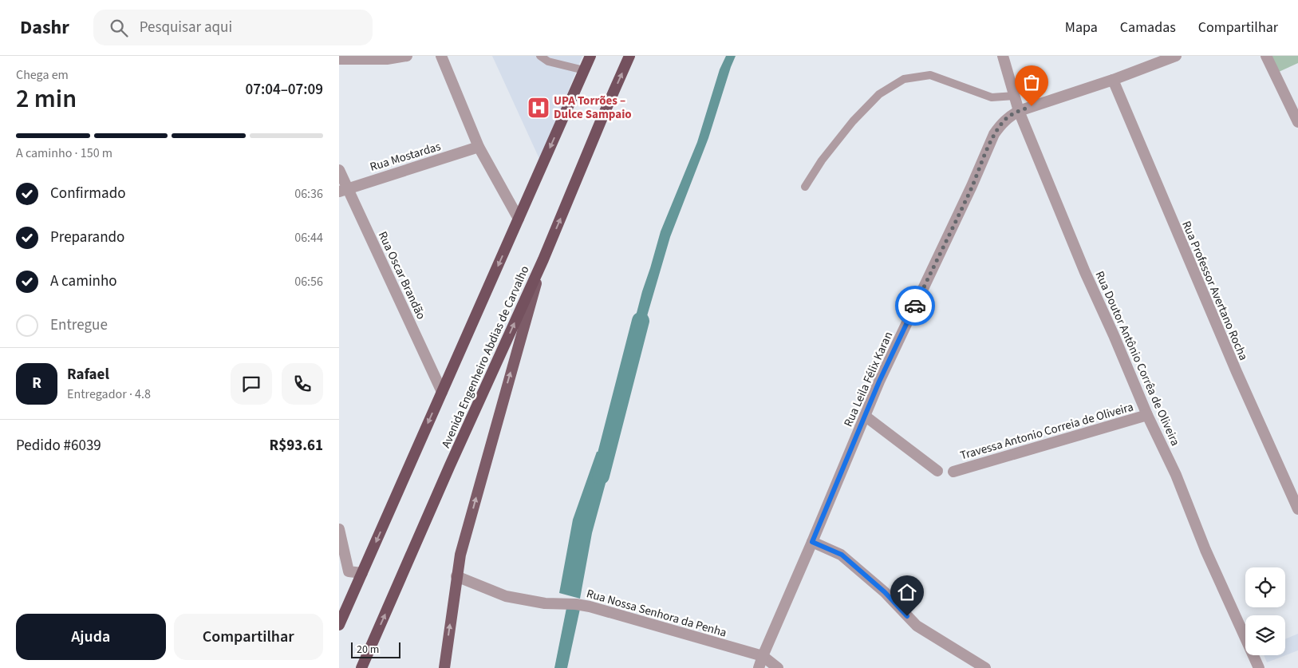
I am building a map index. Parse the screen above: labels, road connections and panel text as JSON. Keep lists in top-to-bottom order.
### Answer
{
  "streets": {
    "highway": ["Avenida Engenheiro Abdias de Carvalho"],
    "street": [
      "Rua Mostardas",
      "Rua Oscar Brandão",
      "Rua Professor Avertano Rocha",
      "Rua Doutor Antônio Corrêa de Oliveira",
      "Rua Leila Félix Karan",
      "Travessa Antonio Correia de Oliveira",
      "Rua Nossa Senhora da Penha"
    ]
  },
  "crossings": [
    ["Rua Mostardas", "Rua Oscar Brandão"],
    ["Rua Oscar Brandão", "Avenida Engenheiro Abdias de Carvalho"],
    ["Rua Professor Avertano Rocha", "Rua Leila Félix Karan"],
    ["Rua Doutor Antônio Corrêa de Oliveira", "Rua Leila Félix Karan"],
    ["Rua Doutor Antônio Corrêa de Oliveira", "Travessa Antonio Correia de Oliveira"],
    ["Rua Leila Félix Karan", "Rua Nossa Senhora da Penha"]
  ],
  "places": {
    "hospital": ["UPA Torrões – Dulce Sampaio"]
  },
  "scale_bar": "20 m",
  "page": {
    "header": "Dashr",
    "search": "Pesquisar aqui",
    "nav": ["Mapa", "Camadas", "Compartilhar"],
    "heading": ["2 min", "Chega em", "07:04–07:09"],
    "panel": [
      "Rafael",
      "Entregador · 4.8",
      "Pedido #6039",
      "R$93.61"
    ],
    "bar": "A caminho · 150 m",
    "list": [
      ["Confirmado", "06:36"],
      ["Preparando", "06:44"],
      ["A caminho", "06:56"],
      "Entregue"
    ],
    "round": "R",
    "buttons": ["Ajuda", "Compartilhar"],
    "scale": "20 m"
  }
}
